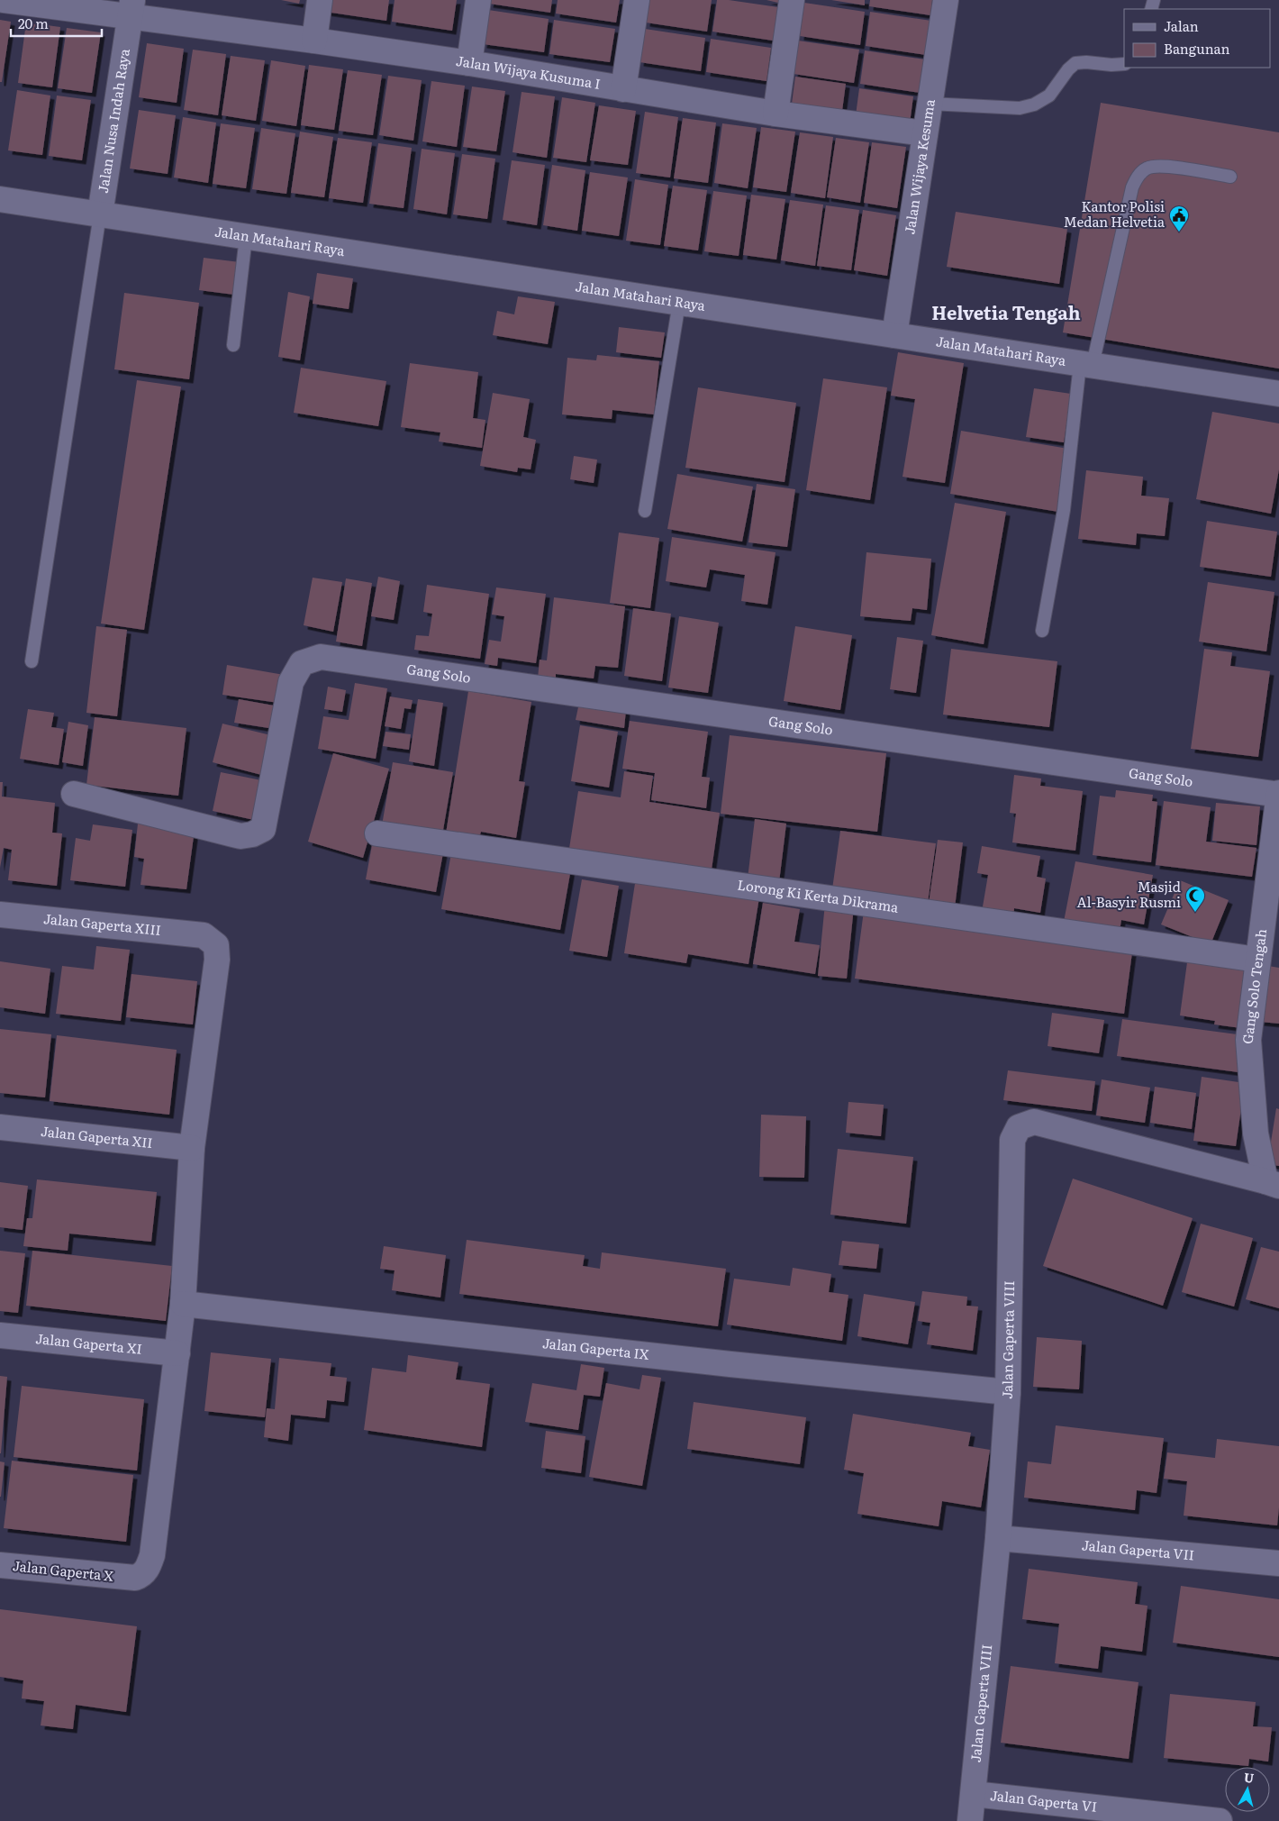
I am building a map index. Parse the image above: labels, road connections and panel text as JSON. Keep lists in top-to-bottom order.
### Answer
{
  "streets": {
    "street": [
      "Jalan Wijaya Kusuma I",
      "Jalan Nusa Indah Raya",
      "Jalan Wijaya Kesuma",
      "Jalan Matahari Raya",
      "Gang Solo",
      "Lorong Ki Kerta Dikrama",
      "Jalan Gaperta XIII",
      "Gang Solo Tengah",
      "Jalan Gaperta XII",
      "Jalan Gaperta VIII",
      "Jalan Gaperta XI",
      "Jalan Gaperta IX",
      "Jalan Gaperta VII",
      "Jalan Gaperta X",
      "Jalan Gaperta VI"
    ]
  },
  "crossings": [
    ["Jalan Wijaya Kusuma I", "Jalan Nusa Indah Raya"],
    ["Jalan Wijaya Kusuma I", "Jalan Wijaya Kesuma"],
    ["Jalan Nusa Indah Raya", "Jalan Matahari Raya"],
    ["Jalan Wijaya Kesuma", "Jalan Matahari Raya"],
    ["Gang Solo", "Gang Solo Tengah"],
    ["Lorong Ki Kerta Dikrama", "Gang Solo Tengah"],
    ["Jalan Gaperta XIII", "Jalan Gaperta XII"],
    ["Gang Solo Tengah", "Jalan Gaperta VIII"],
    ["Jalan Gaperta VIII", "Jalan Gaperta IX"],
    ["Jalan Gaperta VIII", "Jalan Gaperta VII"],
    ["Jalan Gaperta VIII", "Jalan Gaperta VI"],
    ["Jalan Gaperta XI", "Jalan Gaperta X"]
  ],
  "districts": ["Helvetia Tengah"],
  "places": {
    "public building": ["Kantor Polisi Medan Helvetia"],
    "mosque": ["Masjid Al-Basyir Rusmi"]
  },
  "legend": ["Jalan", "Bangunan"],
  "scale_bar": "20 m",
  "north": "top"
}
